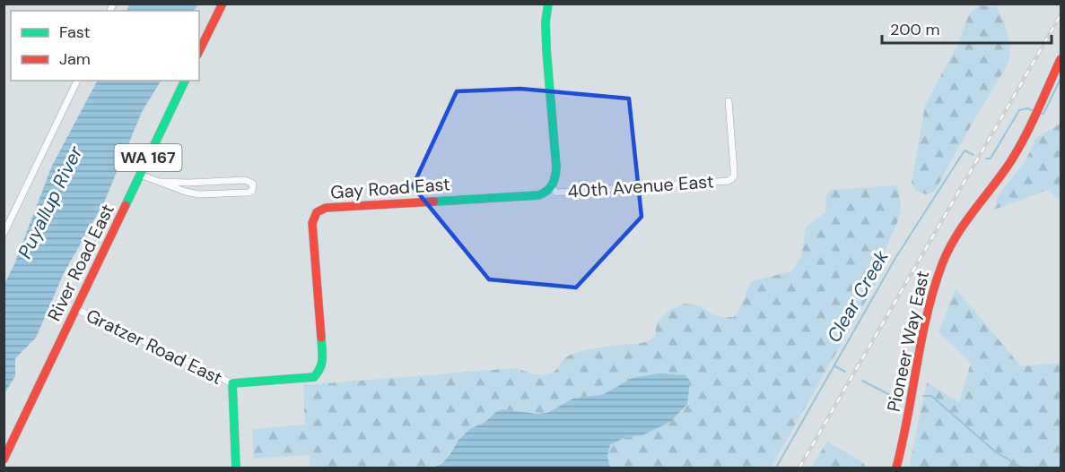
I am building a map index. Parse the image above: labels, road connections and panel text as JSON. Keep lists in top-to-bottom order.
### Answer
{
  "streets": {
    "main road": [
      "WA 167",
      "Gay Road East",
      "River Road East",
      "Pioneer Way East"
    ],
    "street": ["40th Avenue East", "Gratzer Road East"]
  },
  "crossings": [
    ["40th Avenue East", "Gay Road East"],
    ["Gay Road East", "Gratzer Road East"],
    ["River Road East", "Gratzer Road East"]
  ],
  "water": ["Puyallup River", "Clear Creek"],
  "legend": ["Fast", "Jam"],
  "scale_bar": "200 m"
}
